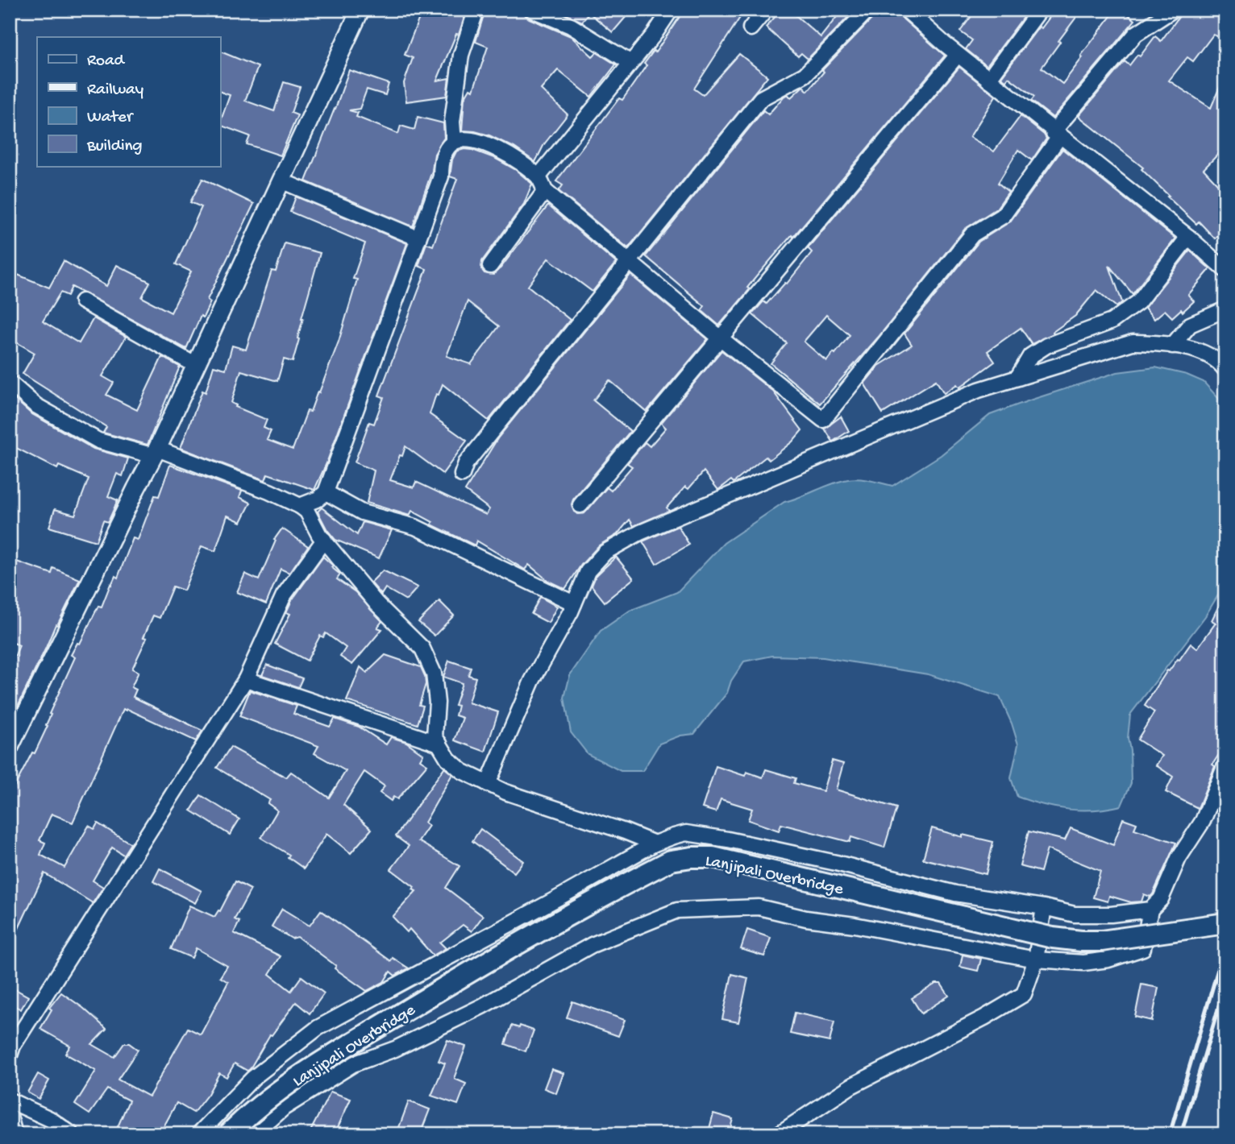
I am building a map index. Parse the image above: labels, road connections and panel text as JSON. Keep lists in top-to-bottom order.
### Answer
{
  "streets": {
    "main road": ["Lanjipali Overbridge"]
  },
  "legend": [
    "Road",
    "Railway",
    "Water",
    "Building"
  ]
}
